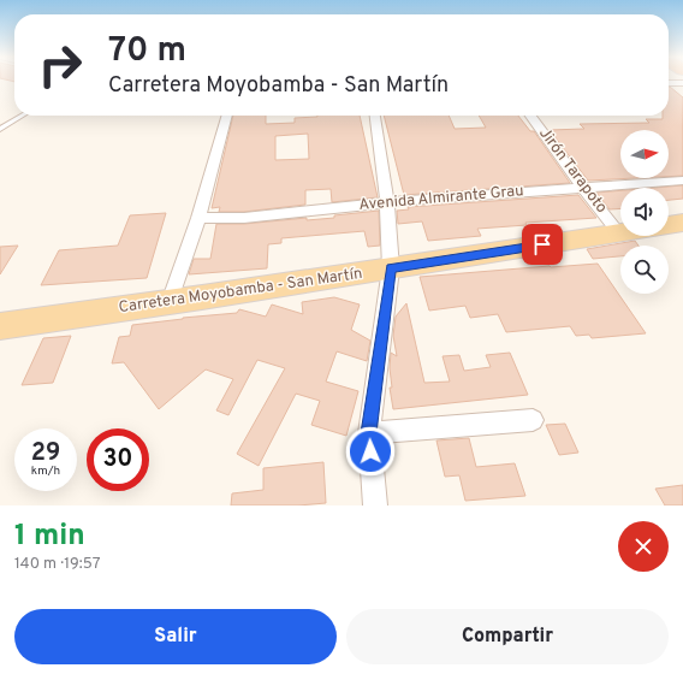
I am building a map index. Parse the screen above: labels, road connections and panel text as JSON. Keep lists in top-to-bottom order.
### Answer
{
  "streets": {
    "main road": ["Carretera Moyobamba - San Martín"],
    "street": ["Jirón Tarapoto", "Avenida Almirante Grau"]
  },
  "crossings": [
    ["Jirón Tarapoto", "Avenida Almirante Grau"],
    ["Jirón Tarapoto", "Carretera Moyobamba - San Martín"]
  ],
  "north": "right",
  "page": {
    "turn": ["70 m", "Carretera Moyobamba - San Martín"],
    "speed": "29 km/h",
    "limit": "30",
    "heading": ["1 min", "140 m · 19:57"],
    "buttons": ["Salir", "Compartir"]
  }
}
